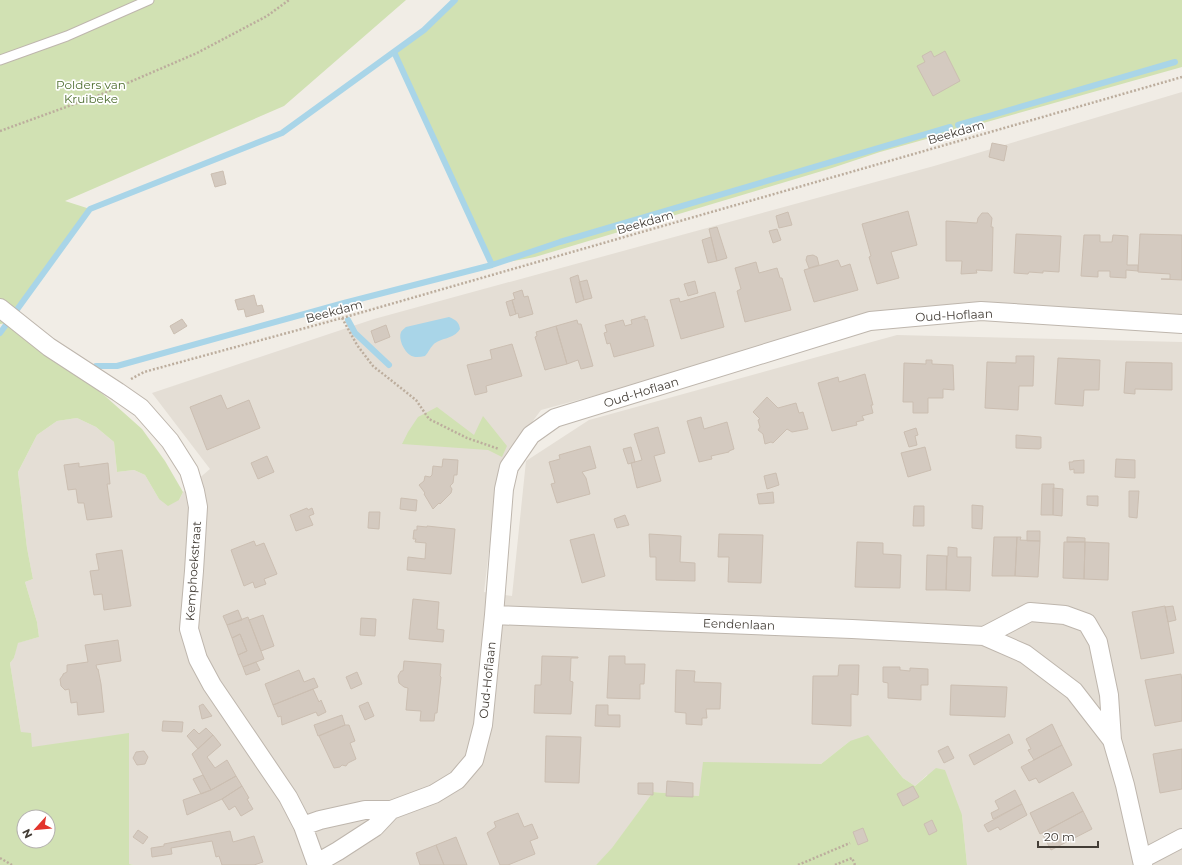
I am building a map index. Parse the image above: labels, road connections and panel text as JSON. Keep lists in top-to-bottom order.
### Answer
{
  "streets": {
    "street": ["Oud-Hoflaan", "Kemphoekstraat", "Eendenlaan"],
    "path": ["Beekdam"]
  },
  "crossings": [
    ["Beekdam", "Kemphoekstraat"],
    ["Oud-Hoflaan", "Kemphoekstraat"],
    ["Oud-Hoflaan", "Eendenlaan"]
  ],
  "parks": ["Polders van Kruibeke"],
  "scale_bar": "20 m",
  "north": "bottom left"
}
